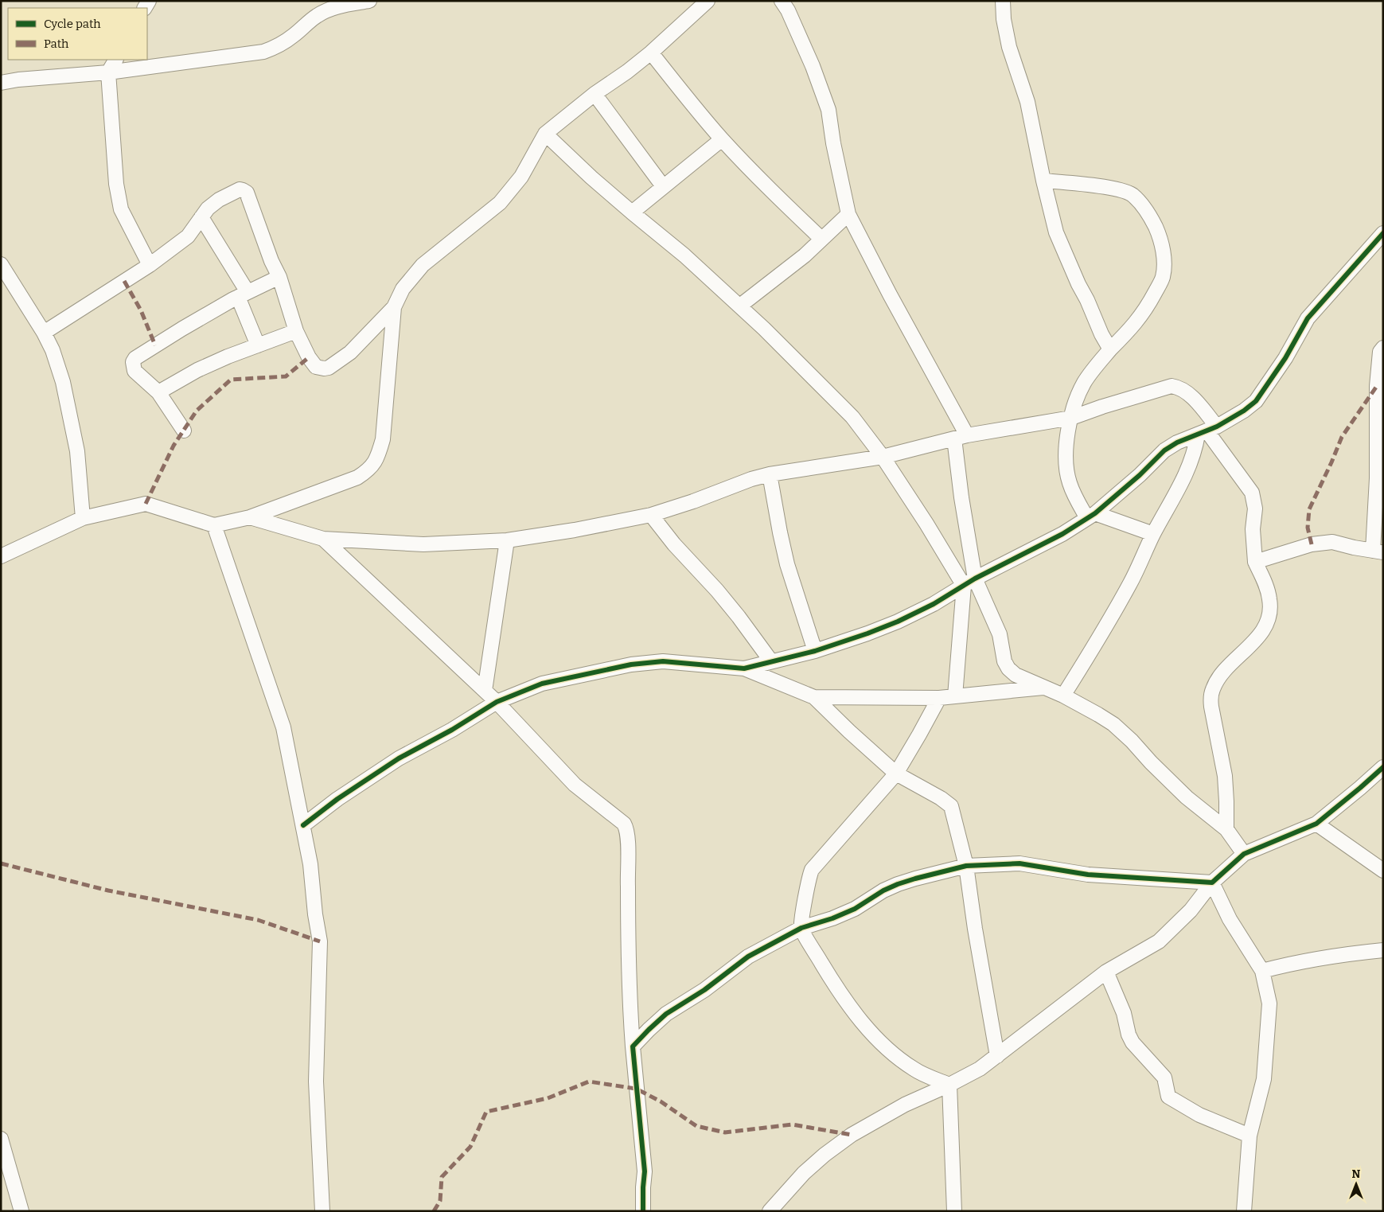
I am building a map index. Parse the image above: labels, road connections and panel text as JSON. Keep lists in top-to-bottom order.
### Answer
{
  "legend": ["Cycle path", "Path"],
  "north": "top"
}
